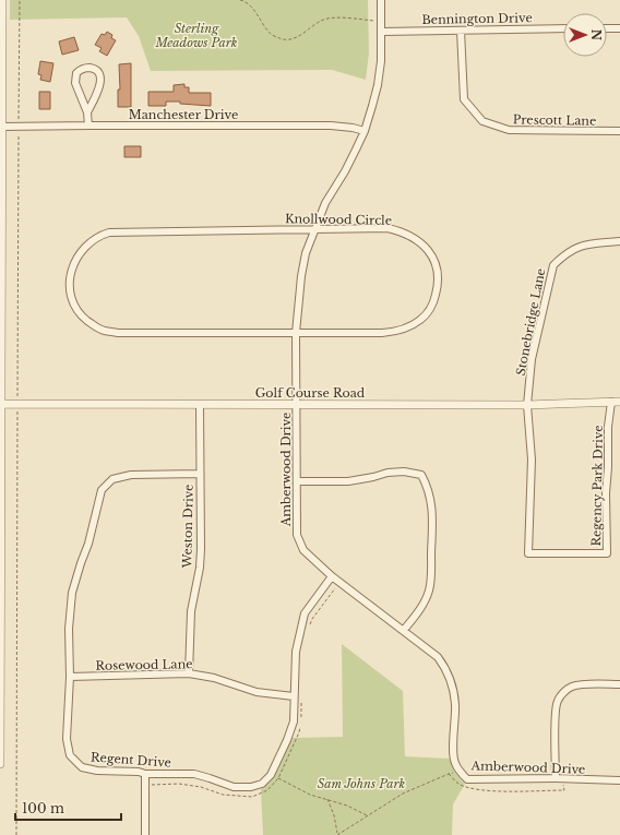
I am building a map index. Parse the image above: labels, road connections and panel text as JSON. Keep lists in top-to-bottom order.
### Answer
{
  "streets": {
    "street": [
      "Bennington Drive",
      "Manchester Drive",
      "Prescott Lane",
      "Knollwood Circle",
      "Stonebridge Lane",
      "Golf Course Road",
      "Amberwood Drive",
      "Regency Park Drive",
      "Weston Drive",
      "Rosewood Lane",
      "Regent Drive"
    ]
  },
  "crossings": [
    ["Bennington Drive", "Prescott Lane"],
    ["Bennington Drive", "Amberwood Drive"],
    ["Manchester Drive", "Amberwood Drive"],
    ["Knollwood Circle", "Amberwood Drive"],
    ["Stonebridge Lane", "Golf Course Road"],
    ["Stonebridge Lane", "Regency Park Drive"],
    ["Golf Course Road", "Amberwood Drive"],
    ["Golf Course Road", "Regency Park Drive"],
    ["Golf Course Road", "Weston Drive"],
    ["Amberwood Drive", "Regent Drive"],
    ["Weston Drive", "Rosewood Lane"],
    ["Weston Drive", "Regent Drive"],
    ["Rosewood Lane", "Regent Drive"]
  ],
  "parks": ["Sterling Meadows Park", "Sam Johns Park"],
  "scale_bar": "100 m",
  "north": "right"
}
